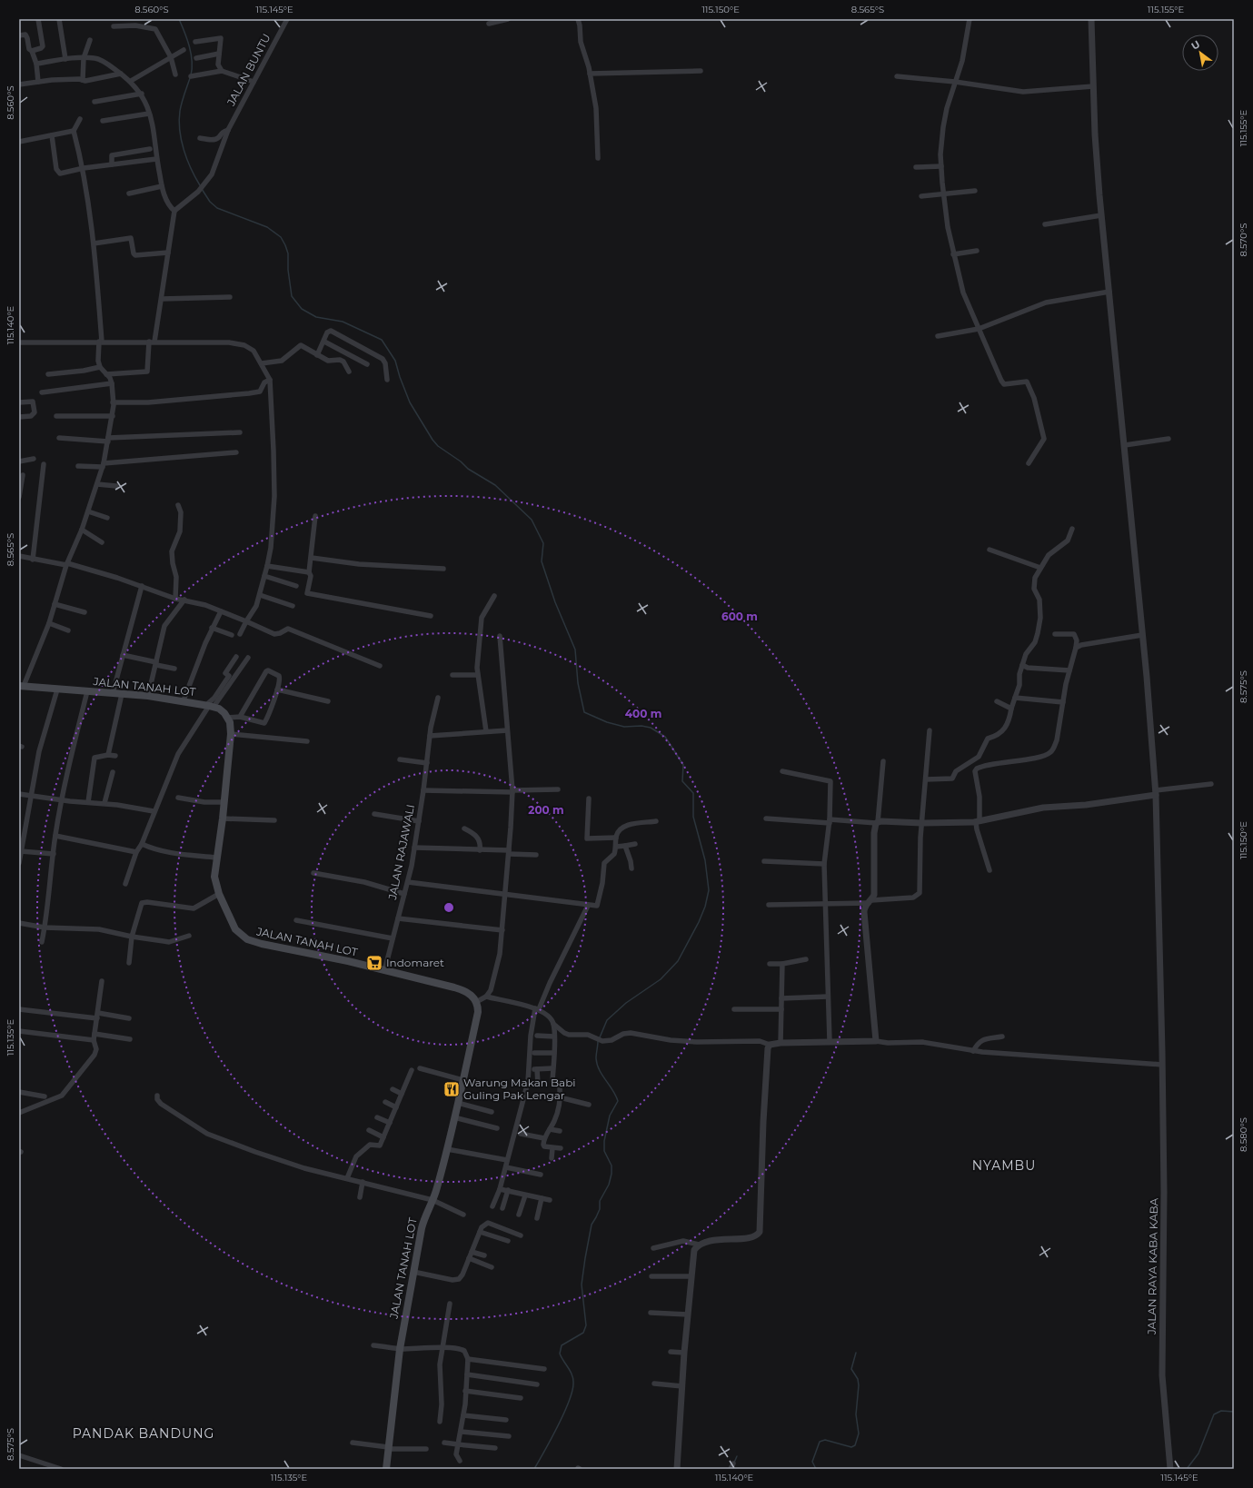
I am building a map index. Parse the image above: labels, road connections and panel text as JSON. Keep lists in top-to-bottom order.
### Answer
{
  "streets": {
    "main road": ["JALAN TANAH LOT"],
    "street": ["JALAN BUNTU", "JALAN RAJAWALI", "JALAN RAYA KABA KABA"]
  },
  "crossings": [
    ["JALAN TANAH LOT", "JALAN RAJAWALI"]
  ],
  "districts": ["NYAMBU", "PANDAK BANDUNG"],
  "places": {
    "supermarket": ["Indomaret"],
    "restaurant": ["Warung Makan Babi Guling Pak Lengar"]
  },
  "north": "top left",
  "coordinates": [
    "8.560°S",
    "115.145°E",
    "115.150°E",
    "8.565°S",
    "115.155°E",
    "8.570°S",
    "115.140°E",
    "8.575°S",
    "115.135°E",
    "8.580°S"
  ],
  "rings": ["600 m", "400 m", "200 m"]
}
